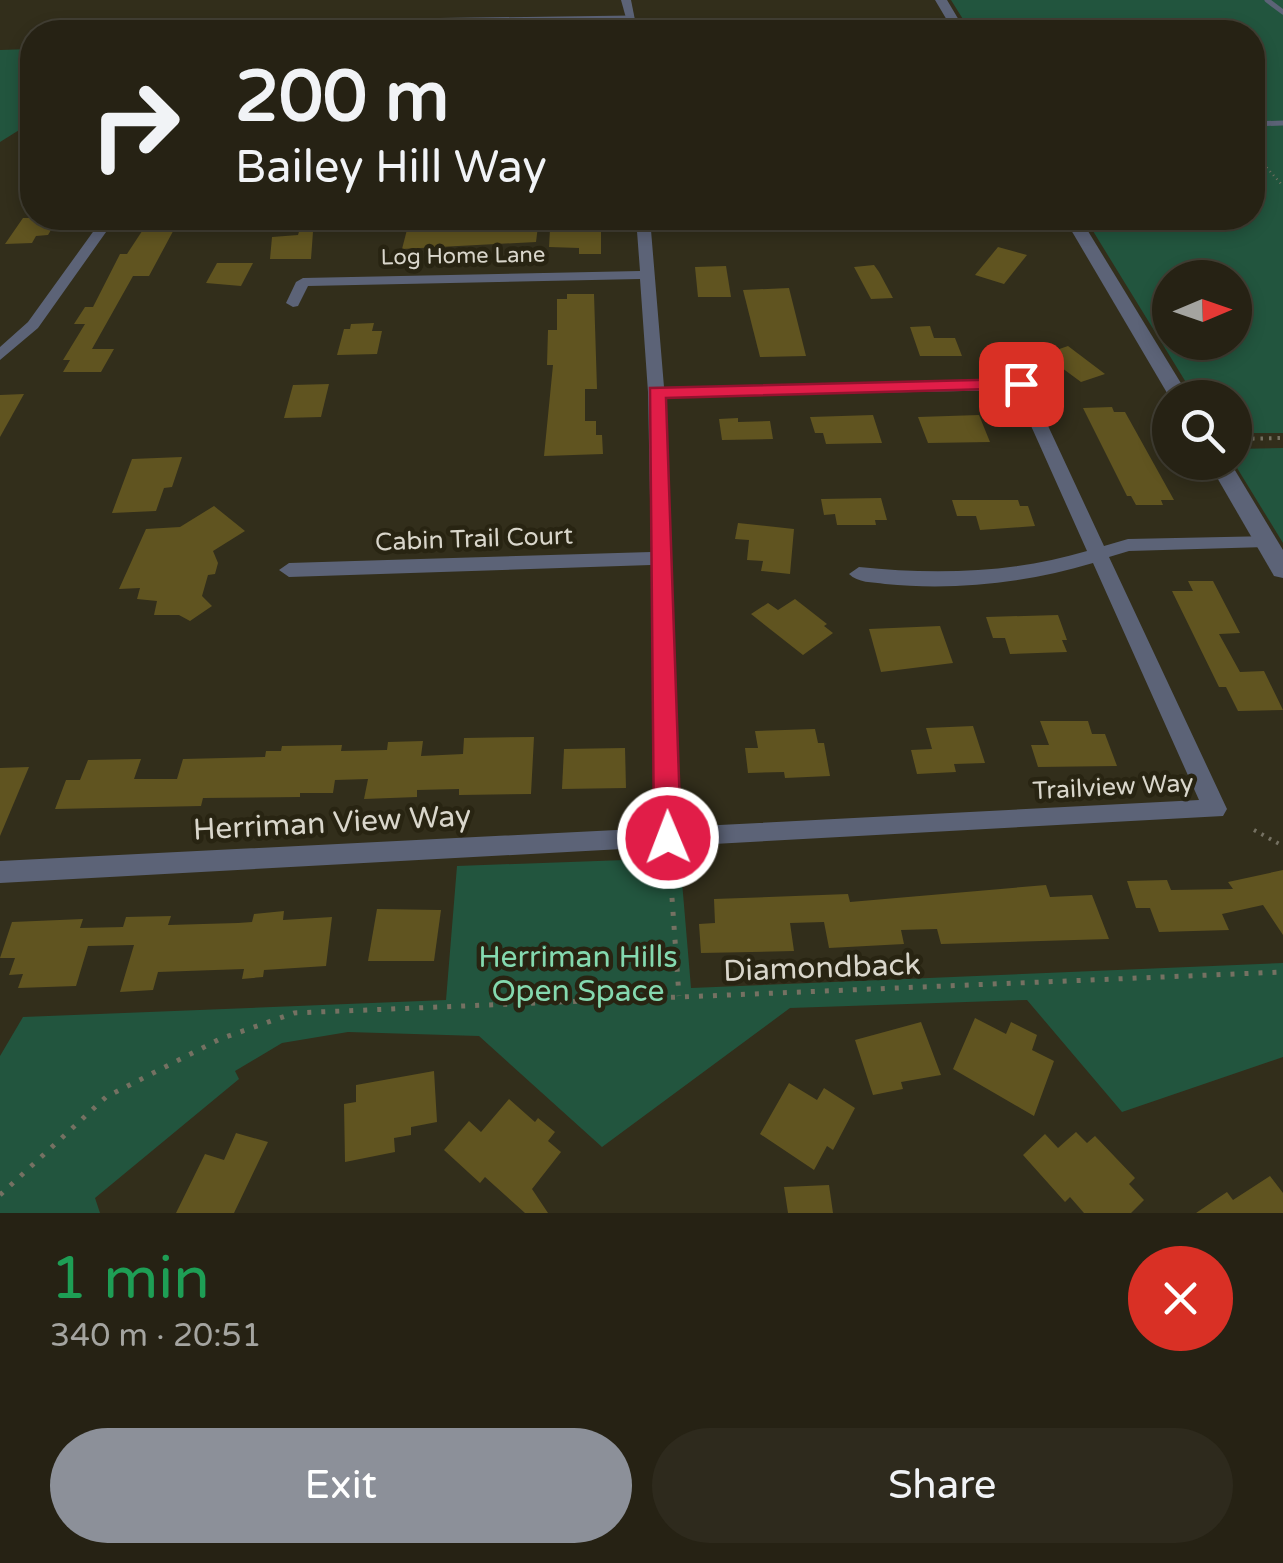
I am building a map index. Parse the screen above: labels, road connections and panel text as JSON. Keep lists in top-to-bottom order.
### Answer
{
  "streets": {
    "street": [
      "Log Home Lane",
      "Cabin Trail Court",
      "Trailview Way",
      "Herriman View Way"
    ],
    "path": ["Diamondback"]
  },
  "crossings": [
    ["Trailview Way", "Herriman View Way"]
  ],
  "parks": ["Herriman Hills Open Space"],
  "north": "right",
  "page": {
    "turn": ["200 m", "Bailey Hill Way"],
    "heading": ["1 min", "340 m · 20:51"],
    "buttons": ["Exit", "Share"]
  }
}
